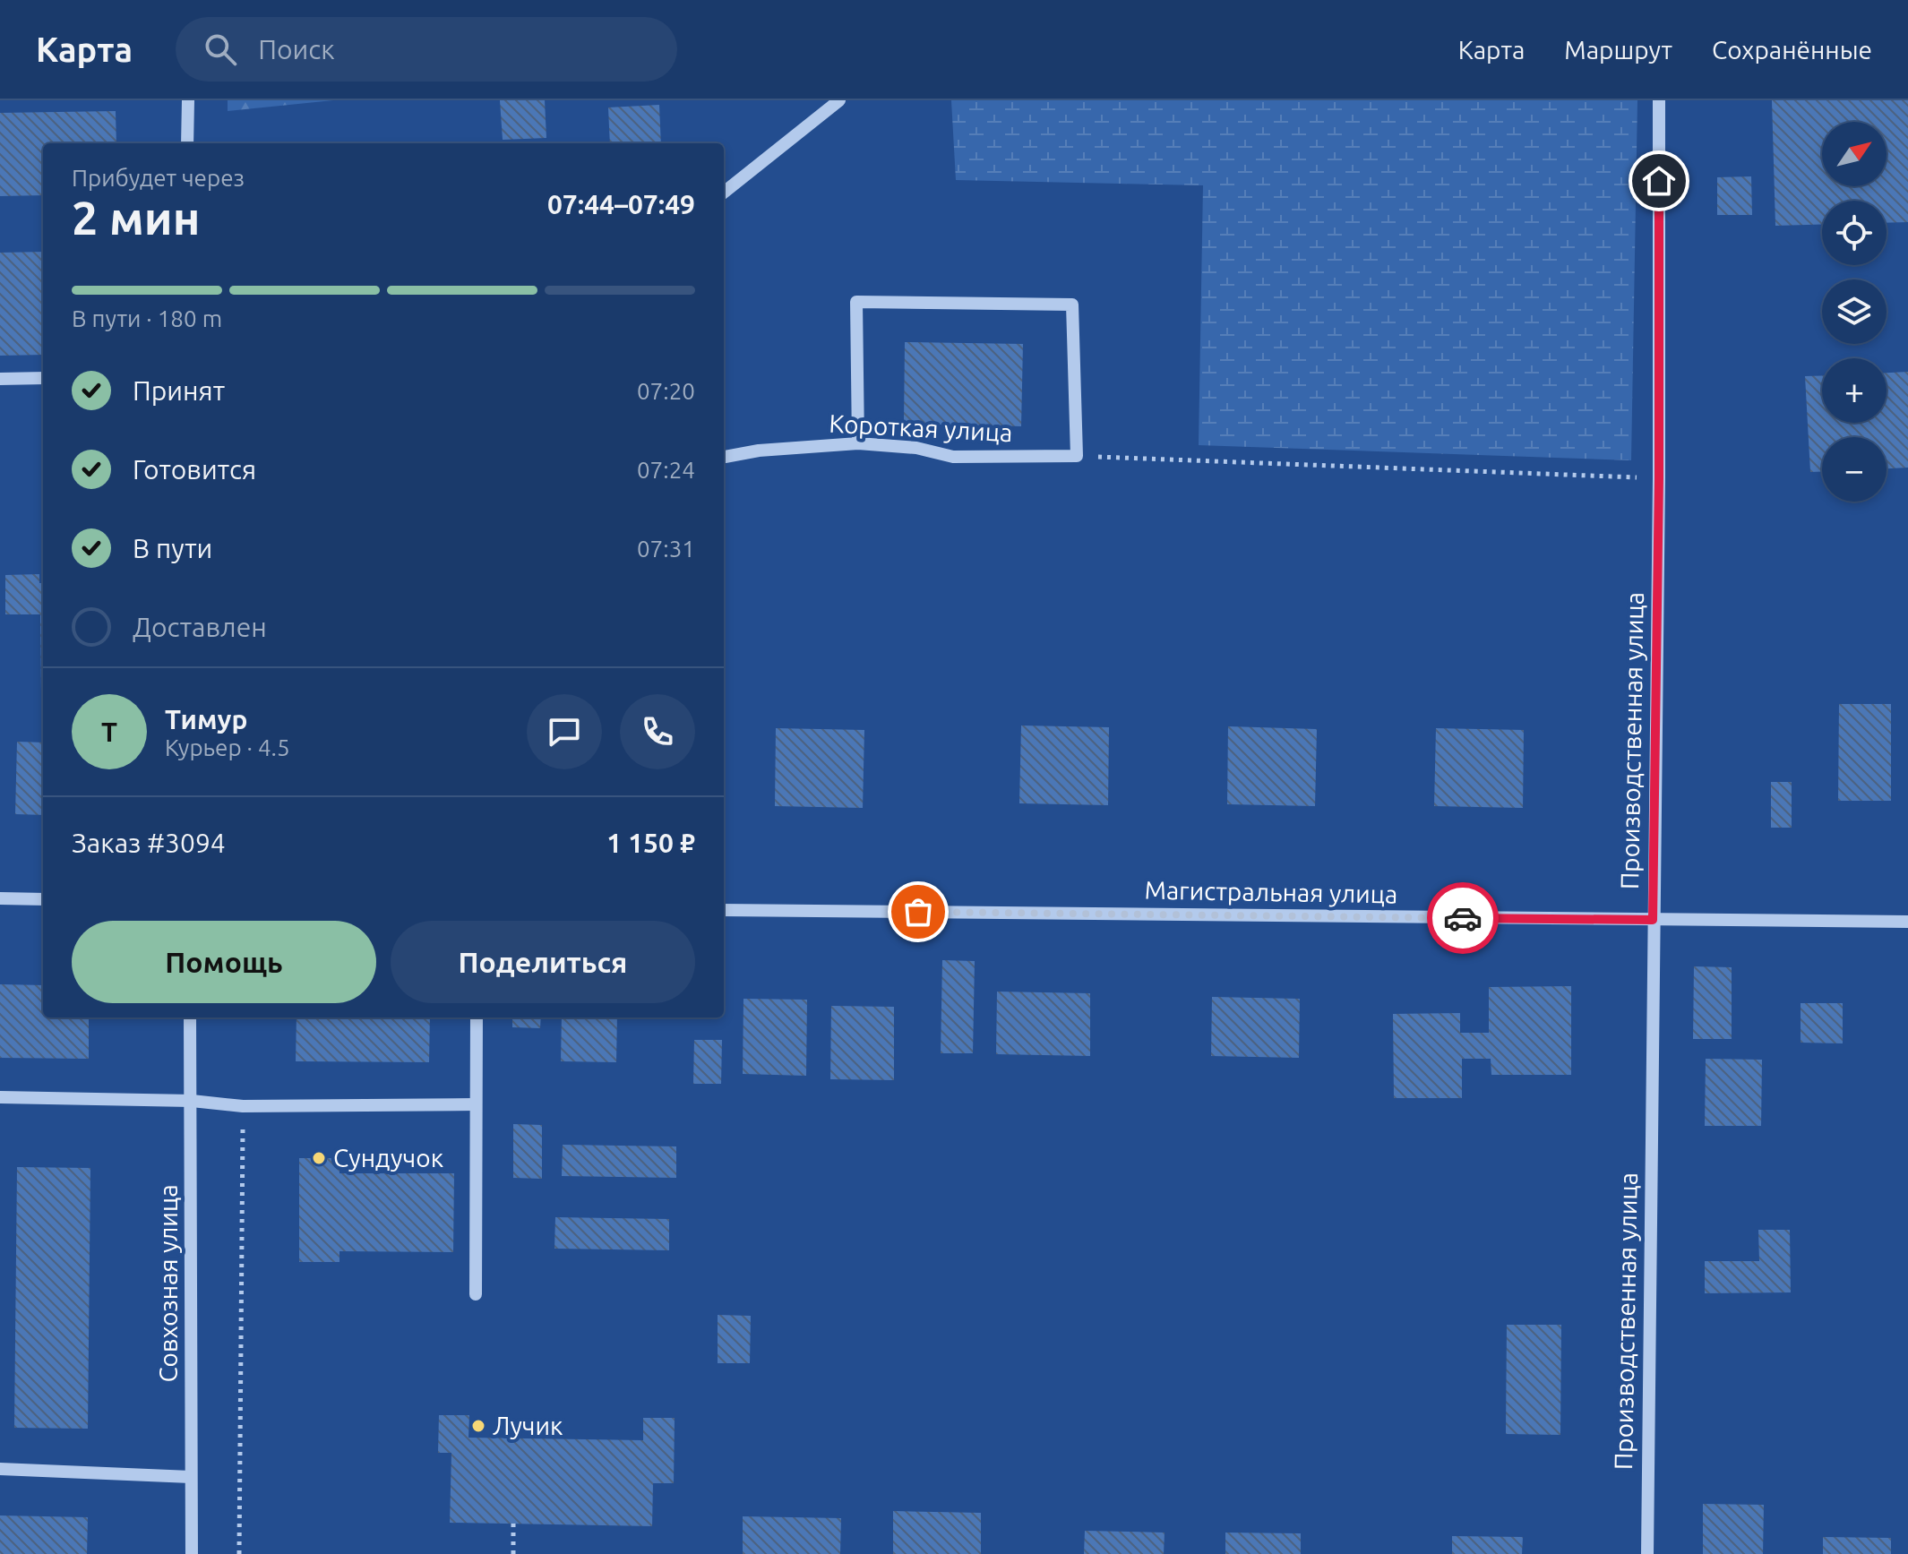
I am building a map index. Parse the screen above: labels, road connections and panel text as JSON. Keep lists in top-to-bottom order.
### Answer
{
  "streets": {
    "street": [
      "Короткая улица",
      "Производственная улица",
      "Магистральная улица",
      "Совхозная улица"
    ]
  },
  "crossings": [
    ["Производственная улица", "Магистральная улица"]
  ],
  "places": ["Сундучок", "Лучик"],
  "north": "top right",
  "page": {
    "header": "Карта",
    "search": "Поиск",
    "nav": ["Карта", "Маршрут", "Сохранённые"],
    "map_buttons": ["+", "−"],
    "heading": ["2 мин", "Прибудет через", "07:44–07:49"],
    "panel": [
      "Тимур",
      "Курьер · 4.5",
      "Заказ #3094",
      "1 150 ₽"
    ],
    "bar": "В пути · 180 m",
    "list": [
      ["Принят", "07:20"],
      ["Готовится", "07:24"],
      ["В пути", "07:31"],
      "Доставлен"
    ],
    "round": "Т",
    "buttons": ["Помощь", "Поделиться"]
  }
}
